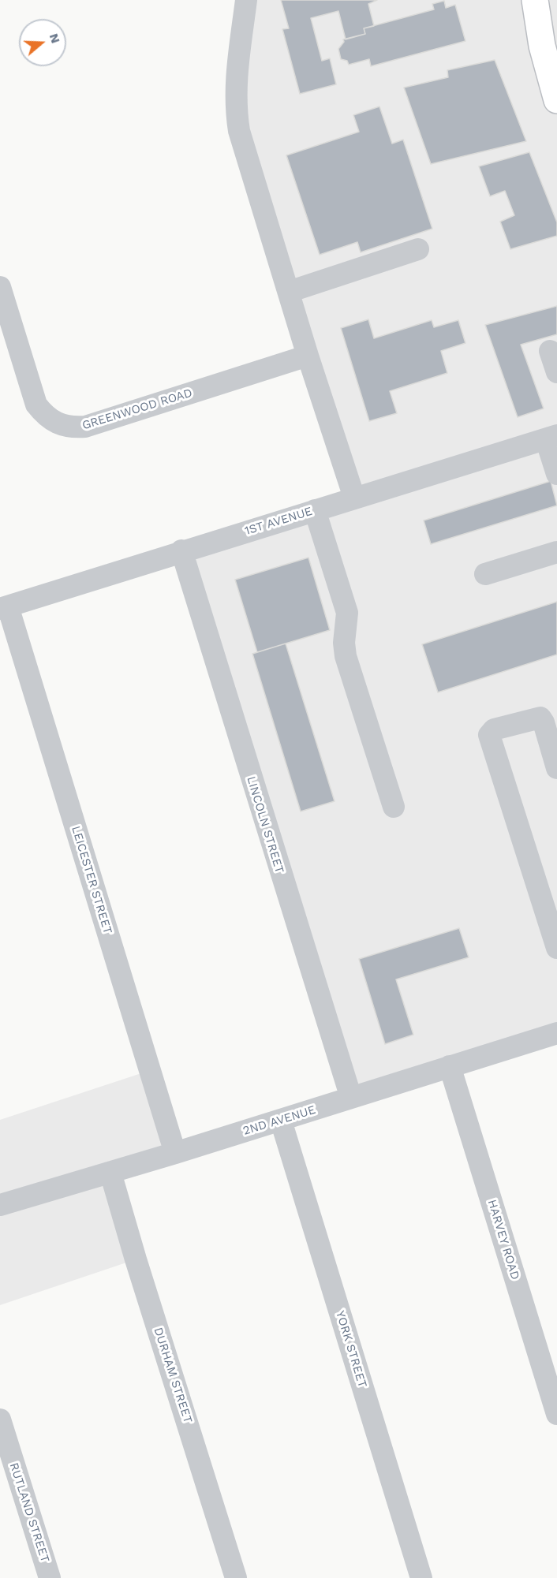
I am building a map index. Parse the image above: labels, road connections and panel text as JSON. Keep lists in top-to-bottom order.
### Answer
{
  "streets": {
    "street": [
      "GREENWOOD ROAD",
      "1ST AVENUE",
      "LINCOLN STREET",
      "LEICESTER STREET",
      "2ND AVENUE",
      "HARVEY ROAD",
      "YORK STREET",
      "DURHAM STREET",
      "RUTLAND STREET"
    ]
  },
  "crossings": [
    ["1ST AVENUE", "LINCOLN STREET"],
    ["1ST AVENUE", "LEICESTER STREET"],
    ["LINCOLN STREET", "2ND AVENUE"],
    ["LEICESTER STREET", "2ND AVENUE"],
    ["2ND AVENUE", "HARVEY ROAD"],
    ["2ND AVENUE", "YORK STREET"],
    ["2ND AVENUE", "DURHAM STREET"]
  ],
  "north": "right"
}
